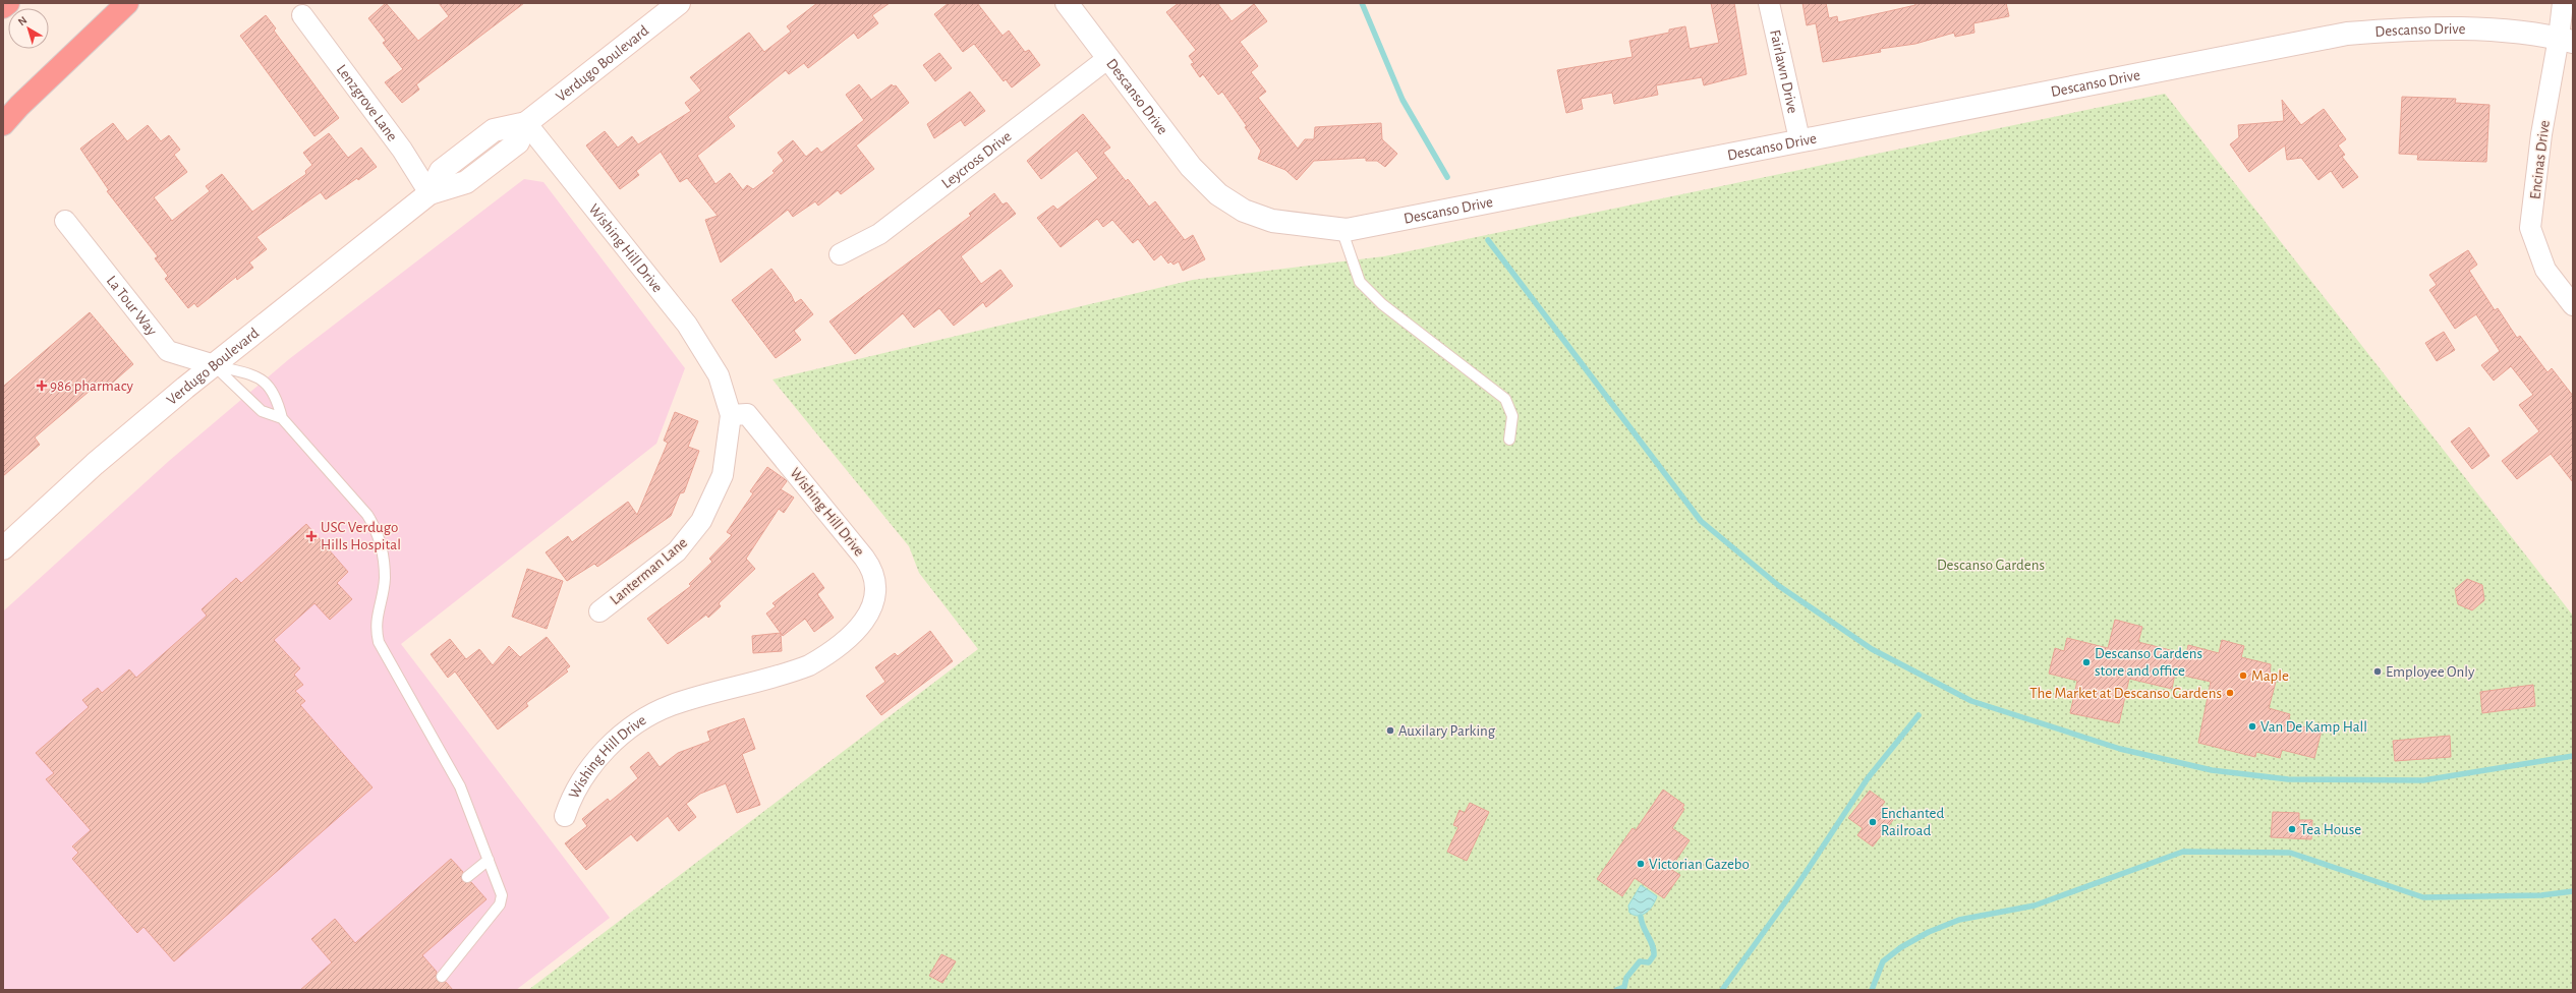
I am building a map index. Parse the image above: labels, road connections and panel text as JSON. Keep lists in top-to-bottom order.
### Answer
{
  "streets": {
    "street": [
      "Descanso Drive",
      "Verdugo Boulevard",
      "Fairlawn Drive",
      "Lenzgrove Lane",
      "Leycross Drive",
      "Encinas Drive",
      "Wishing Hill Drive",
      "La Tour Way",
      "Lanterman Lane"
    ]
  },
  "crossings": [
    ["Descanso Drive", "Fairlawn Drive"],
    ["Descanso Drive", "Leycross Drive"],
    ["Descanso Drive", "Encinas Drive"],
    ["Verdugo Boulevard", "Lenzgrove Lane"],
    ["Verdugo Boulevard", "Wishing Hill Drive"],
    ["Verdugo Boulevard", "La Tour Way"],
    ["Wishing Hill Drive", "Lanterman Lane"]
  ],
  "parks": ["Descanso Gardens"],
  "places": {
    "health": ["986 pharmacy", "USC Verdugo Hills Hospital"],
    "other": [
      "Descanso Gardens store and office",
      "Employee Only",
      "Maple",
      "The Market at Descanso Gardens",
      "Van De Kamp Hall",
      "Auxilary Parking",
      "Enchanted Railroad",
      "Tea House",
      "Victorian Gazebo"
    ]
  },
  "north": "top left"
}
